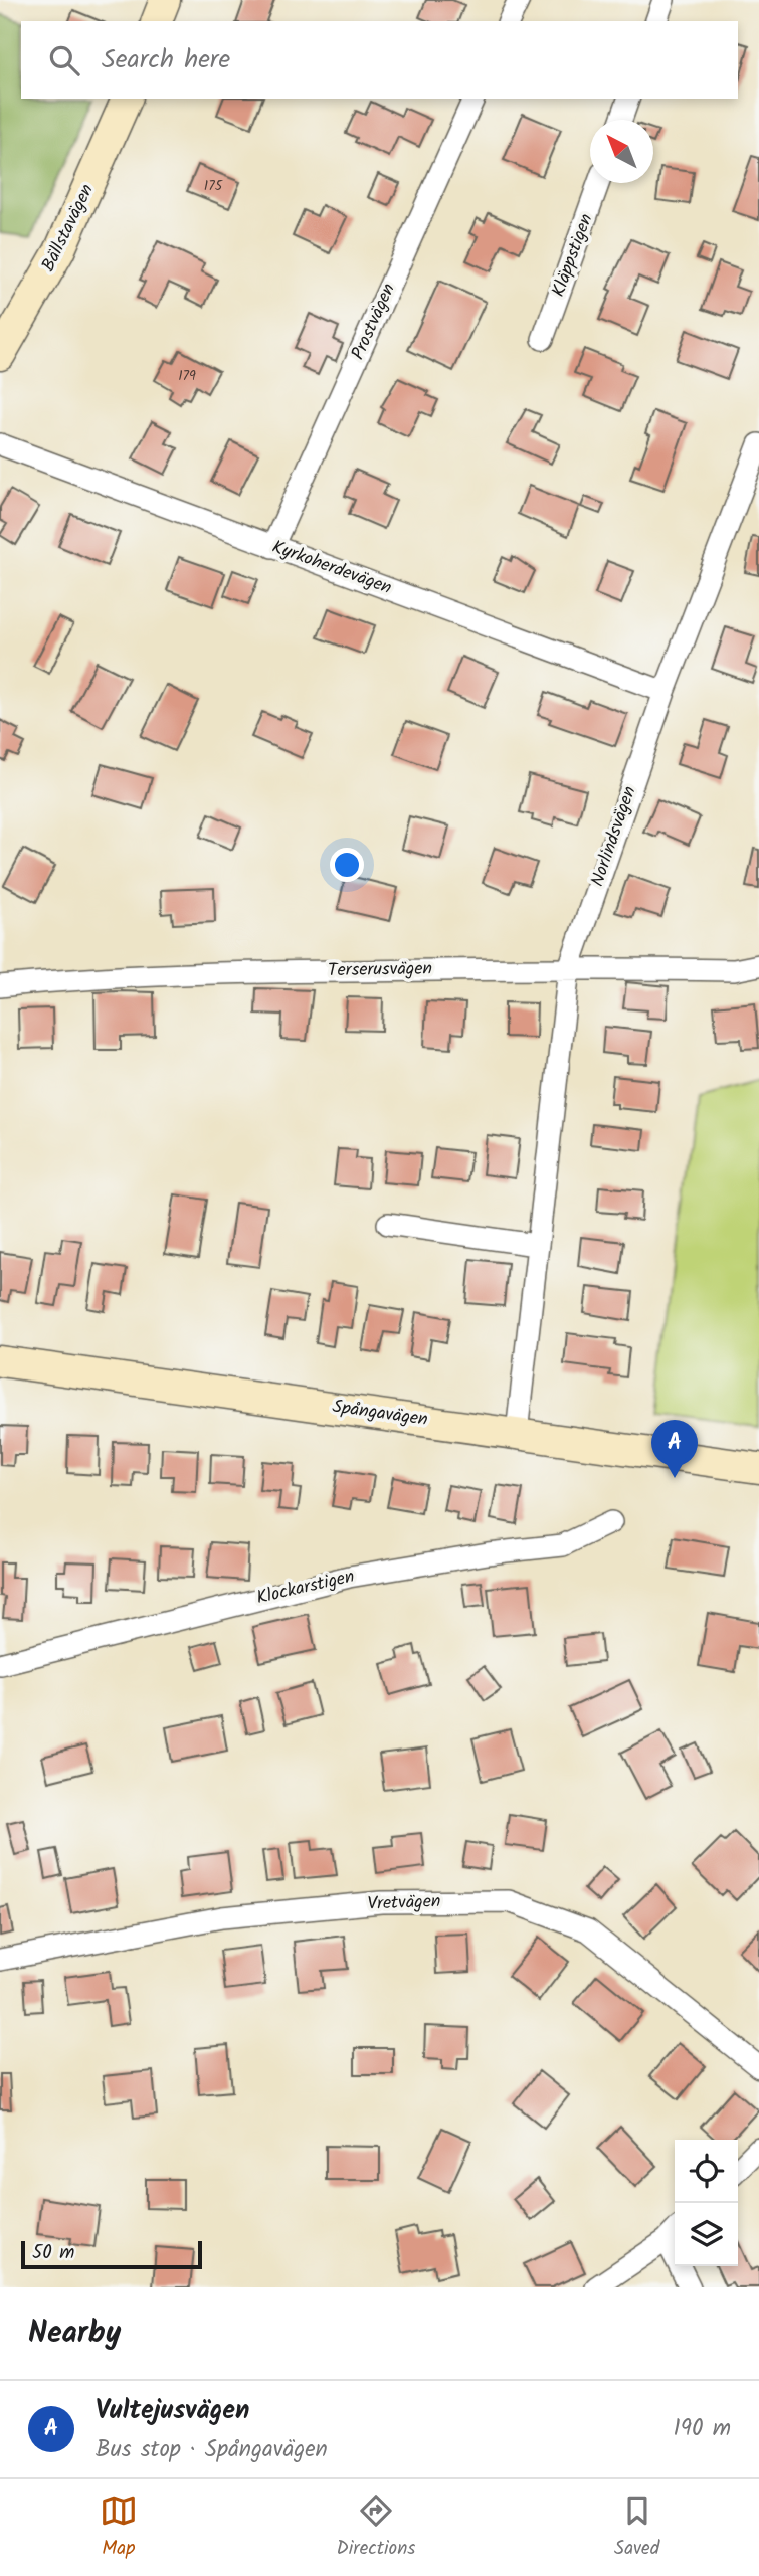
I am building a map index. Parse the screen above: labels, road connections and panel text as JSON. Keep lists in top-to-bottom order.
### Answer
{
  "streets": {
    "street": [
      "Bällstavägen",
      "Kläppstigen",
      "Prostvägen",
      "Kyrkoherdevägen",
      "Norlindsvägen",
      "Terserusvägen",
      "Spångavägen",
      "Klockarstigen",
      "Vretvägen"
    ]
  },
  "crossings": [
    ["Prostvägen", "Kyrkoherdevägen"],
    ["Kyrkoherdevägen", "Norlindsvägen"],
    ["Norlindsvägen", "Terserusvägen"],
    ["Norlindsvägen", "Spångavägen"]
  ],
  "house_numbers": ["175", "179"],
  "scale_bar": "50 m",
  "north": "top left",
  "page": {
    "search": "Search here",
    "pins": "A",
    "scale": "50 m",
    "heading": "Nearby",
    "list": [
      {
        "mark": "A",
        "name": "Vultejusvägen",
        "note": "Bus stop · Spångavägen",
        "value": "190 m"
      }
    ],
    "nav": ["Map", "Directions", "Saved"]
  }
}
